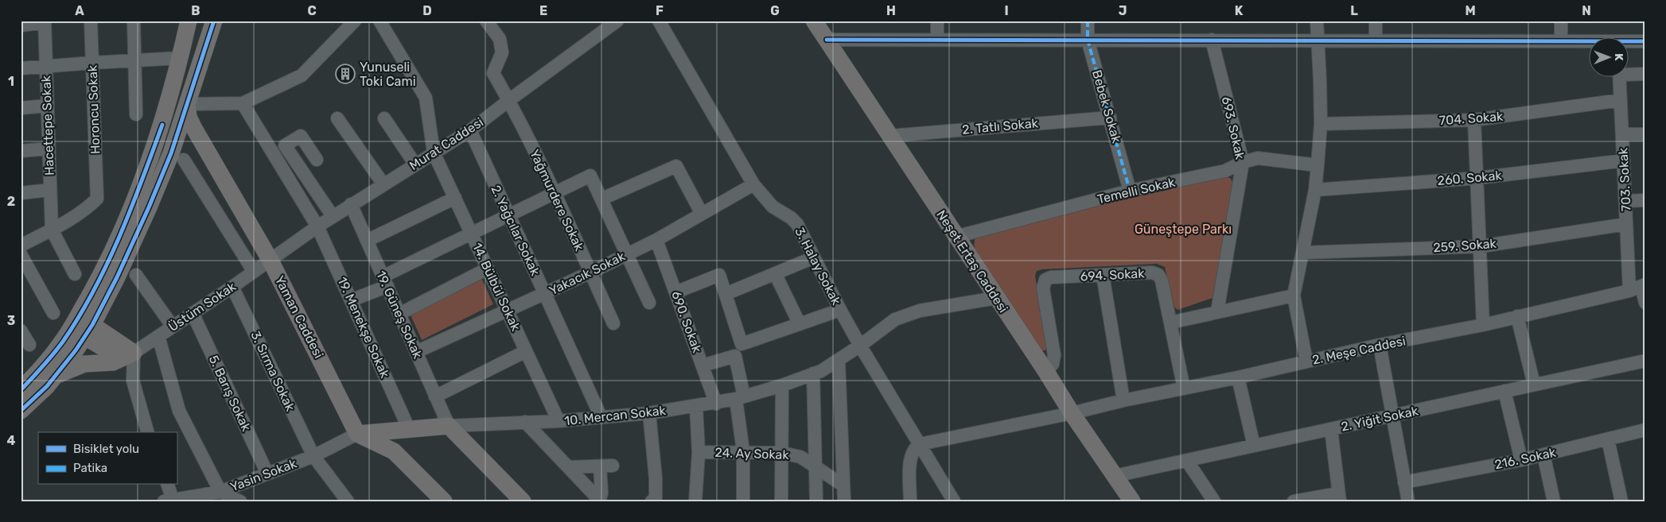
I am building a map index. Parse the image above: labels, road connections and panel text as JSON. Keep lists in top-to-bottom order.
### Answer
{
  "streets": {
    "main road": ["Neşet Ertaş Caddesi", "Yaman Caddesi", "10. Mercan Sokak"],
    "street": [
      "Bebek Sokak",
      "Horoncu Sokak",
      "704. Sokak",
      "Hacettepe Sokak",
      "2. Tatlı Sokak",
      "693. Sokak",
      "Murat Caddesi",
      "260. Sokak",
      "703. Sokak",
      "Temelli Sokak",
      "Yağmurdere Sokak",
      "2. Yağcılar Sokak",
      "259. Sokak",
      "3. Halay Sokak",
      "Yakacık Sokak",
      "694. Sokak",
      "14. Bülbül Sokak",
      "Üstüm Sokak",
      "19. Güneş Sokak",
      "690. Sokak",
      "19. Menekşe Sokak",
      "2. Meşe Caddesi",
      "3. Sırma Sokak",
      "5. Barış Sokak",
      "2. Yiğit Sokak",
      "24. Ay Sokak",
      "216. Sokak",
      "Yasin Sokak"
    ]
  },
  "crossings": [
    ["Bebek Sokak", "2. Tatlı Sokak"],
    ["Bebek Sokak", "Temelli Sokak"],
    ["Horoncu Sokak", "Hacettepe Sokak"],
    ["704. Sokak", "703. Sokak"],
    ["2. Tatlı Sokak", "Neşet Ertaş Caddesi"],
    ["693. Sokak", "Temelli Sokak"],
    ["Murat Caddesi", "Yağmurdere Sokak"],
    ["Murat Caddesi", "2. Yağcılar Sokak"],
    ["Murat Caddesi", "14. Bülbül Sokak"],
    ["Murat Caddesi", "Üstüm Sokak"],
    ["Murat Caddesi", "19. Güneş Sokak"],
    ["Murat Caddesi", "Yaman Caddesi"],
    ["Murat Caddesi", "19. Menekşe Sokak"],
    ["260. Sokak", "703. Sokak"],
    ["703. Sokak", "259. Sokak"],
    ["703. Sokak", "2. Meşe Caddesi"],
    ["Temelli Sokak", "Neşet Ertaş Caddesi"],
    ["Yağmurdere Sokak", "Yakacık Sokak"],
    ["2. Yağcılar Sokak", "Yakacık Sokak"],
    ["2. Yağcılar Sokak", "10. Mercan Sokak"],
    ["Neşet Ertaş Caddesi", "694. Sokak"],
    ["Neşet Ertaş Caddesi", "2. Meşe Caddesi"],
    ["Neşet Ertaş Caddesi", "10. Mercan Sokak"],
    ["Neşet Ertaş Caddesi", "2. Yiğit Sokak"],
    ["3. Halay Sokak", "Yakacık Sokak"],
    ["3. Halay Sokak", "2. Meşe Caddesi"],
    ["3. Halay Sokak", "10. Mercan Sokak"],
    ["Yakacık Sokak", "14. Bülbül Sokak"],
    ["Yakacık Sokak", "19. Güneş Sokak"],
    ["Yakacık Sokak", "690. Sokak"],
    ["694. Sokak", "2. Meşe Caddesi"],
    ["14. Bülbül Sokak", "10. Mercan Sokak"],
    ["Üstüm Sokak", "Yaman Caddesi"],
    ["Üstüm Sokak", "3. Sırma Sokak"],
    ["Üstüm Sokak", "5. Barış Sokak"],
    ["19. Güneş Sokak", "10. Mercan Sokak"],
    ["Yaman Caddesi", "10. Mercan Sokak"],
    ["Yaman Caddesi", "Yasin Sokak"],
    ["690. Sokak", "10. Mercan Sokak"],
    ["19. Menekşe Sokak", "10. Mercan Sokak"],
    ["3. Sırma Sokak", "Yasin Sokak"],
    ["5. Barış Sokak", "Yasin Sokak"],
    ["10. Mercan Sokak", "Yasin Sokak"]
  ],
  "parks": ["Güneştepe Parkı"],
  "places": {
    "building": ["Yunuseli Toki Cami"]
  },
  "legend": ["Bisiklet yolu", "Patika"],
  "north": "right",
  "grid": {
    "columns": [
      "A",
      "B",
      "C",
      "D",
      "E",
      "F",
      "G",
      "H",
      "I",
      "J",
      "K",
      "L",
      "M",
      "N"
    ],
    "rows": [
      "1",
      "2",
      "3",
      "4"
    ]
  }
}
